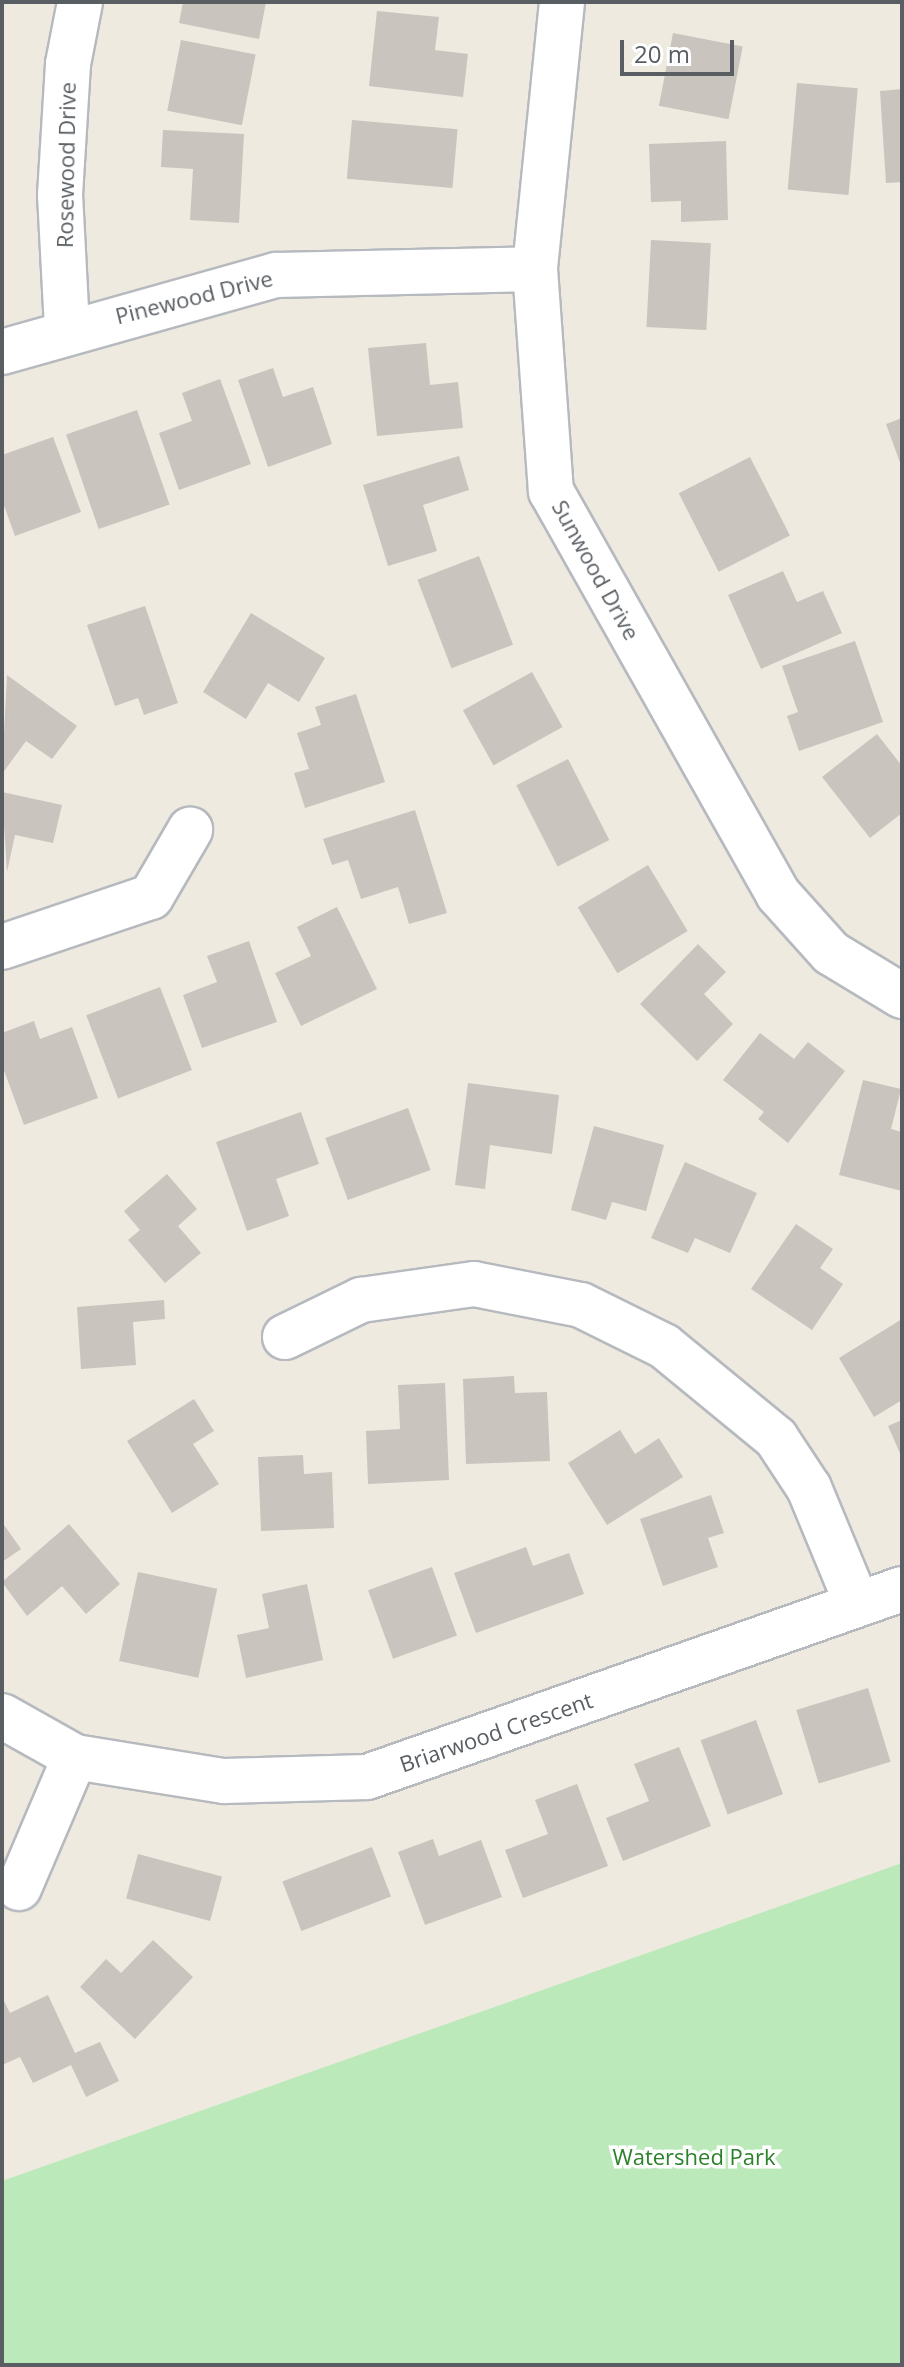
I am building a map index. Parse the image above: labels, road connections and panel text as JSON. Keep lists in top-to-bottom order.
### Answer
{
  "streets": {
    "street": [
      "Rosewood Drive",
      "Pinewood Drive",
      "Sunwood Drive",
      "Briarwood Crescent"
    ]
  },
  "crossings": [
    ["Rosewood Drive", "Pinewood Drive"],
    ["Pinewood Drive", "Sunwood Drive"]
  ],
  "parks": ["Watershed Park"],
  "scale_bar": "20 m"
}
